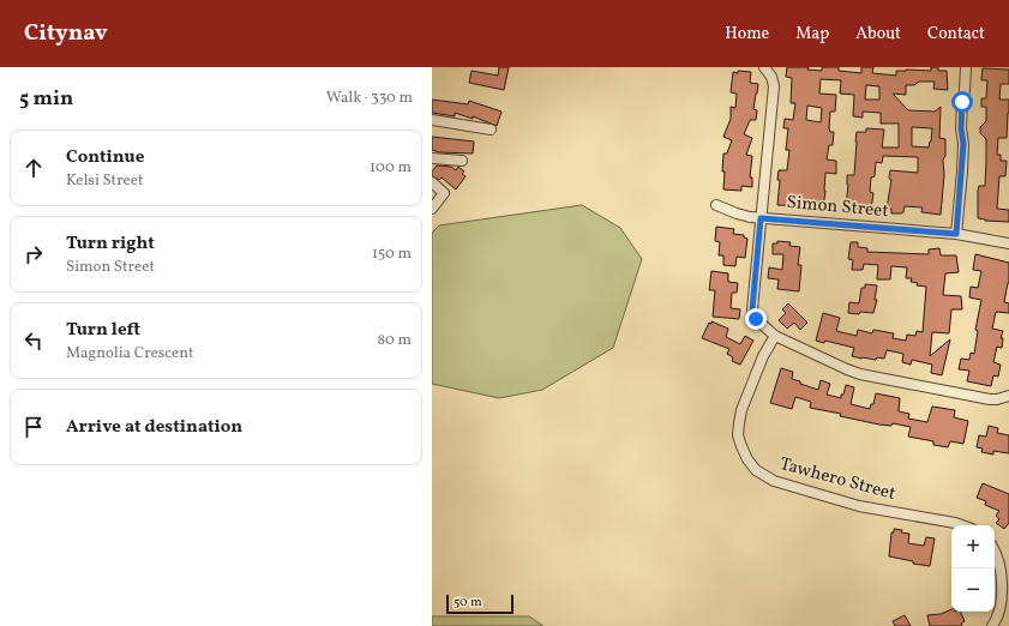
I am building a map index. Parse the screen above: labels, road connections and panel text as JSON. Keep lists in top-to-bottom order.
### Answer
{
  "streets": {
    "street": ["Simon Street", "Tawhero Street"]
  },
  "scale_bar": "50 m",
  "page": {
    "header": "Citynav",
    "nav": [
      "Home",
      "Map",
      "About",
      "Contact"
    ],
    "heading": ["5 min", "Walk · 330 m"],
    "list": [
      ["Continue", "Kelsi Street", "100 m"],
      ["Turn right", "Simon Street", "150 m"],
      ["Turn left", "Magnolia Crescent", "80 m"],
      "Arrive at destination"
    ],
    "map_buttons": ["+", "−"],
    "scale": "50 m"
  }
}
